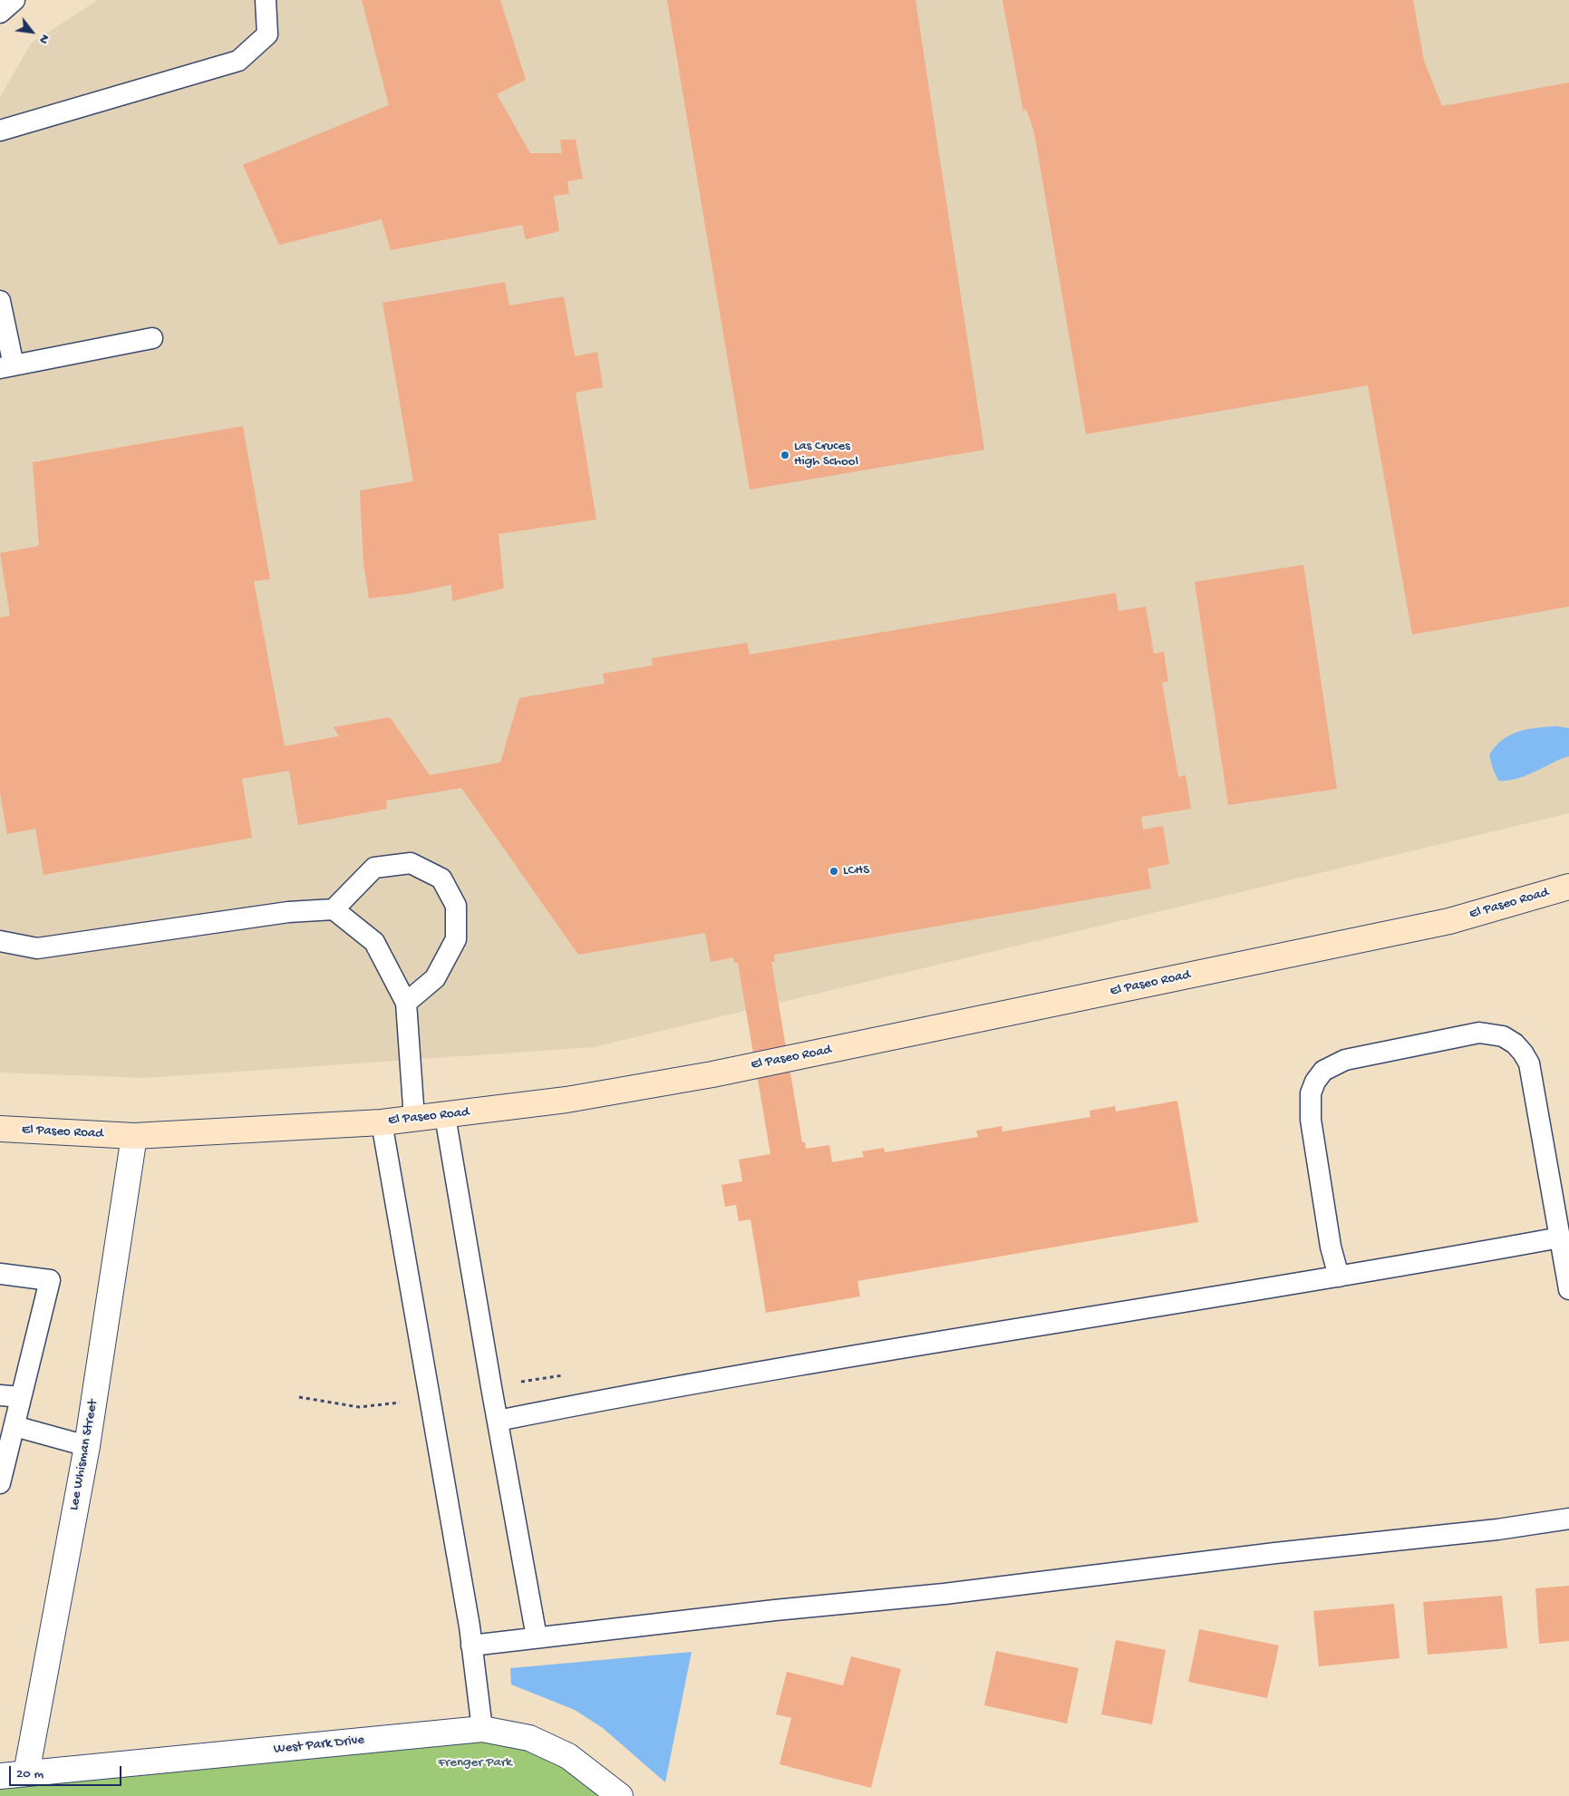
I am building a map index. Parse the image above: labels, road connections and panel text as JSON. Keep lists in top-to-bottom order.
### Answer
{
  "streets": {
    "main road": ["El Paseo Road"],
    "street": ["Lee Whisman Street", "West Park Drive"]
  },
  "crossings": [
    ["El Paseo Road", "Lee Whisman Street"],
    ["Lee Whisman Street", "West Park Drive"]
  ],
  "parks": ["Frenger Park"],
  "places": ["Las Cruces High School", "LCHS"],
  "scale_bar": "20 m",
  "north": "bottom right"
}
